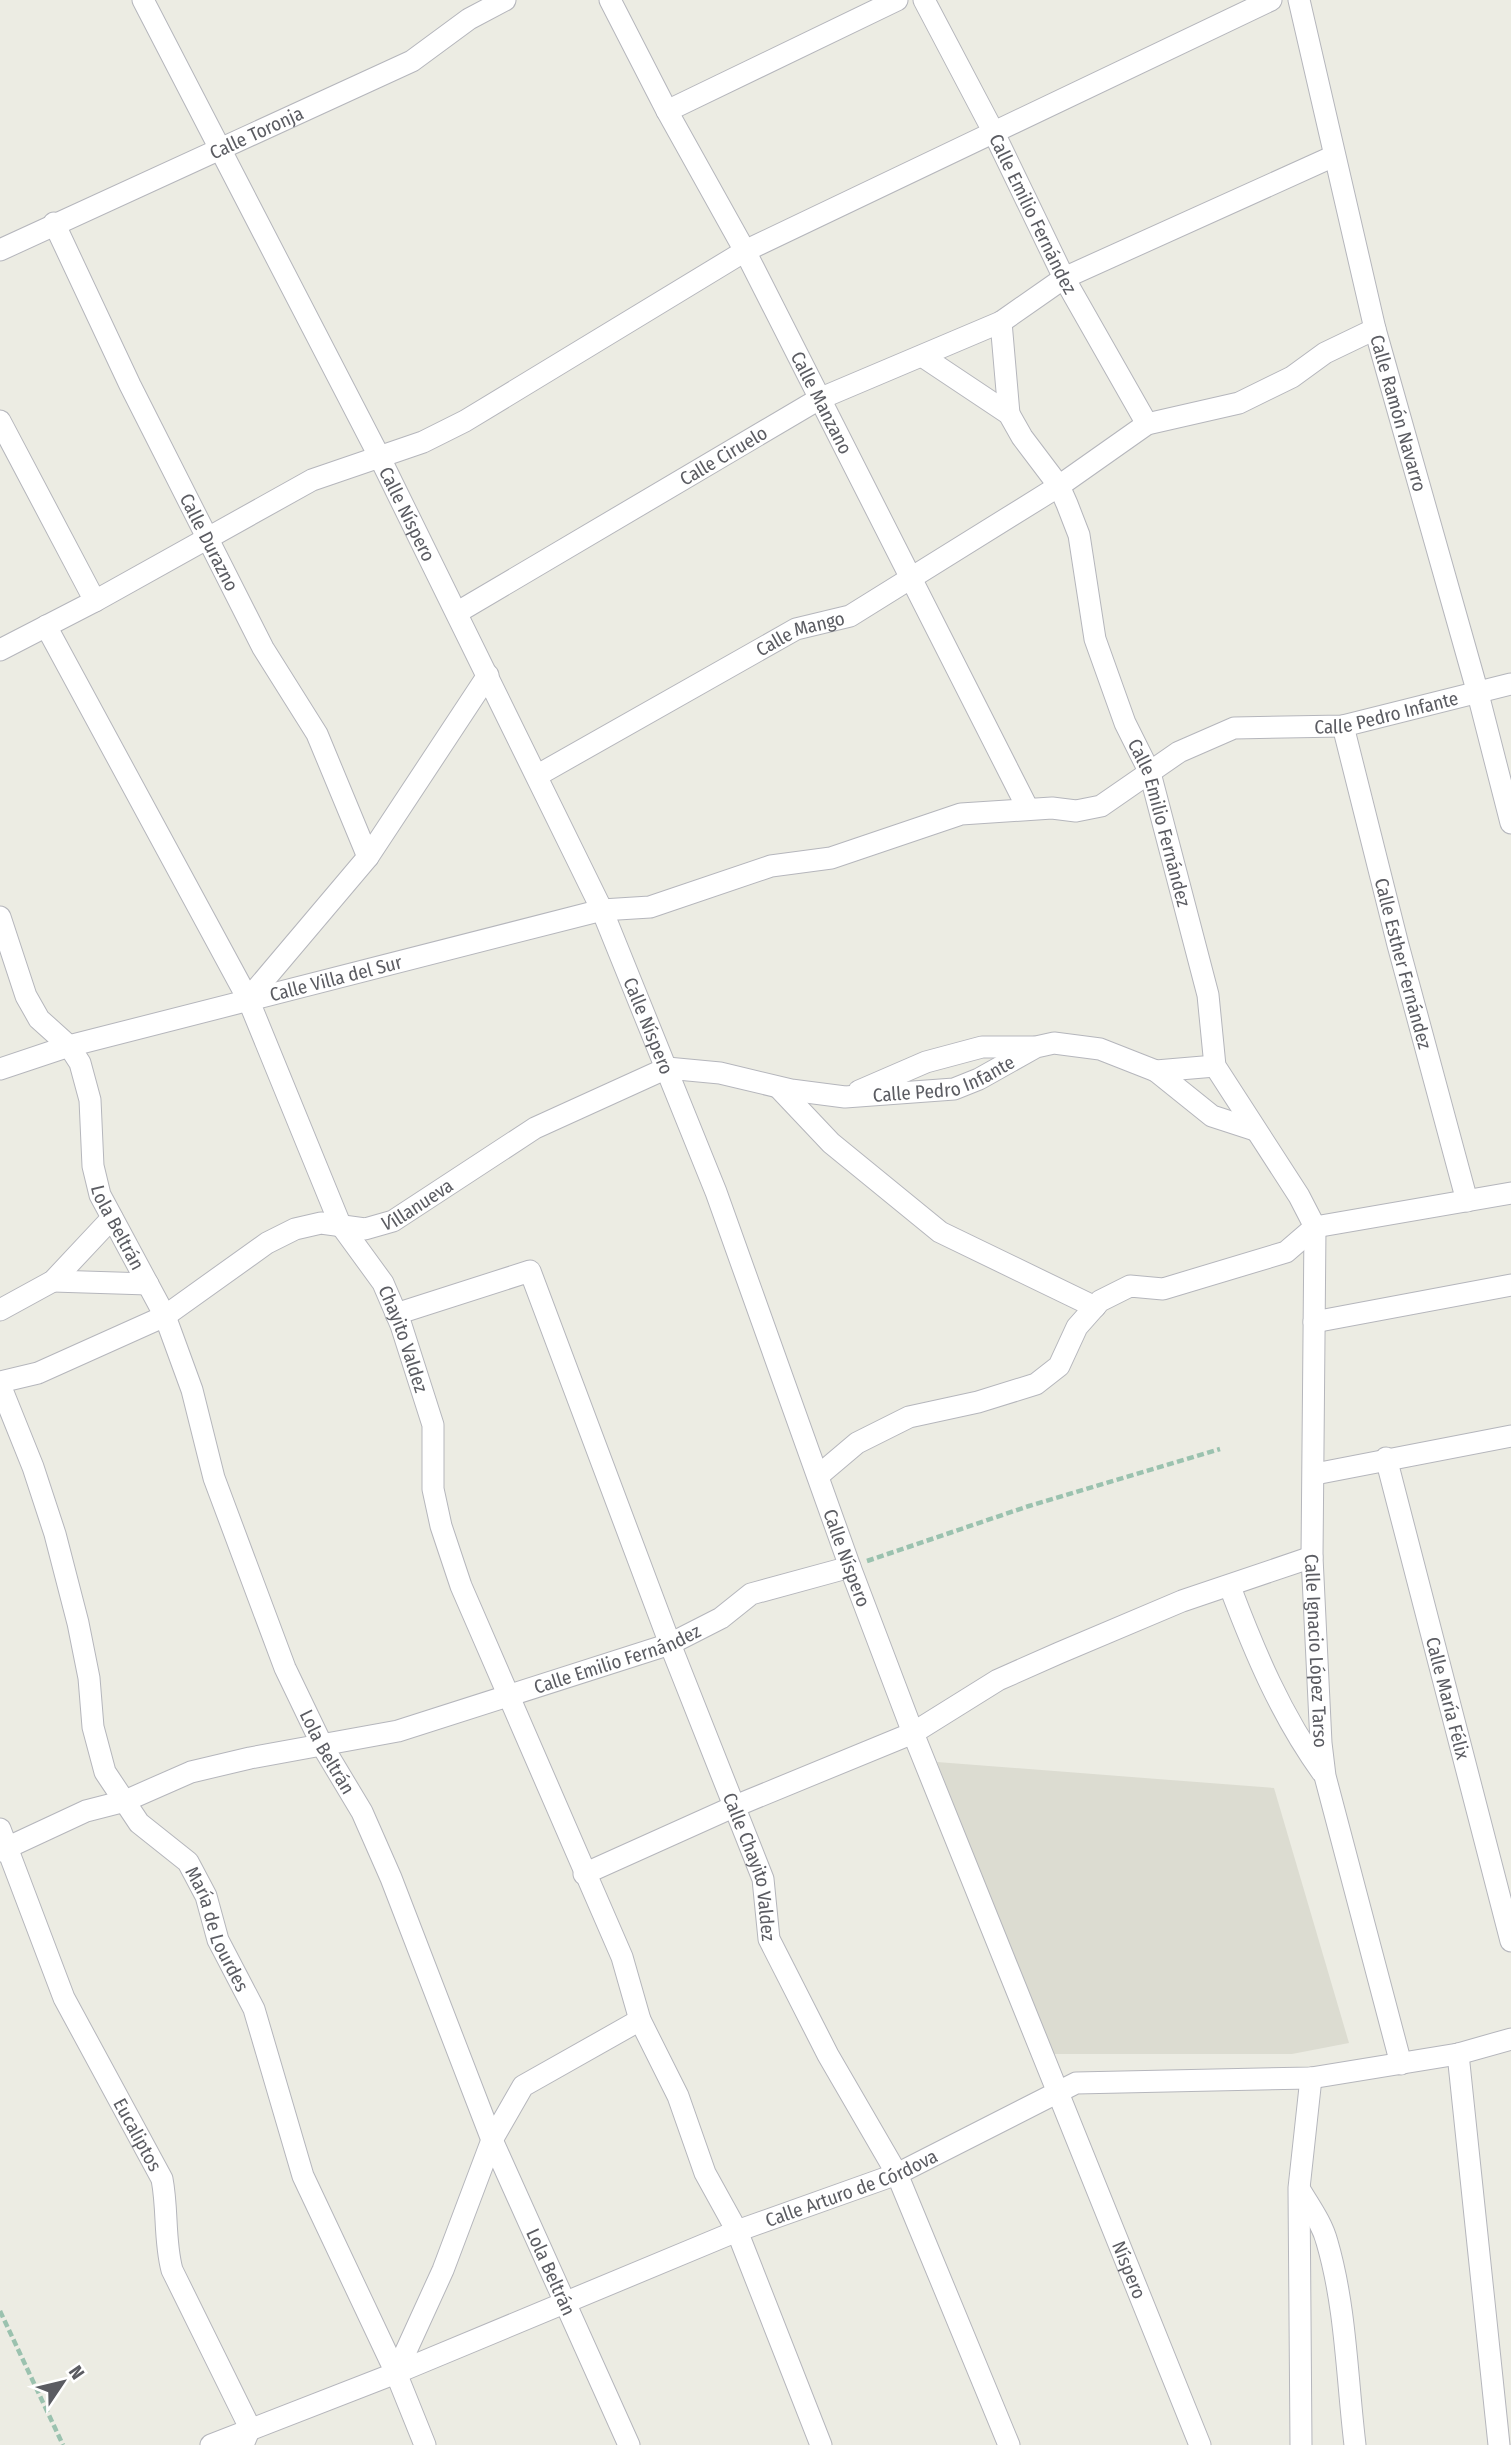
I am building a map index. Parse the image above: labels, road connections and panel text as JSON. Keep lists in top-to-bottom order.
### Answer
{
  "streets": {
    "street": [
      "Calle Toronja",
      "Calle Emilio Fernández",
      "Calle Manzano",
      "Calle Ramón Navarro",
      "Calle Ciruelo",
      "Calle Níspero",
      "Calle Durazno",
      "Calle Mango",
      "Calle Pedro Infante",
      "Calle Esther Fernández",
      "Calle Villa del Sur",
      "Villanueva",
      "Lola Beltrán",
      "Chayito Valdez",
      "Calle Ignacio López Tarso",
      "Calle María Félix",
      "Calle Chayito Valdez",
      "María de Lourdes",
      "Eucaliptos",
      "Calle Arturo de Córdova",
      "Níspero"
    ]
  },
  "crossings": [
    ["Calle Toronja", "Calle Níspero"],
    ["Calle Toronja", "Calle Durazno"],
    ["Calle Emilio Fernández", "Calle Ciruelo"],
    ["Calle Emilio Fernández", "Calle Níspero"],
    ["Calle Emilio Fernández", "Calle Mango"],
    ["Calle Emilio Fernández", "Calle Pedro Infante"],
    ["Calle Emilio Fernández", "Lola Beltrán"],
    ["Calle Emilio Fernández", "Chayito Valdez"],
    ["Calle Emilio Fernández", "Calle Ignacio López Tarso"],
    ["Calle Emilio Fernández", "Calle Chayito Valdez"],
    ["Calle Emilio Fernández", "María de Lourdes"],
    ["Calle Emilio Fernández", "Eucaliptos"],
    ["Calle Manzano", "Calle Ciruelo"],
    ["Calle Manzano", "Calle Mango"],
    ["Calle Manzano", "Calle Pedro Infante"],
    ["Calle Manzano", "Calle Villa del Sur"],
    ["Calle Ramón Navarro", "Calle Ciruelo"],
    ["Calle Ramón Navarro", "Calle Pedro Infante"],
    ["Calle Ciruelo", "Calle Níspero"],
    ["Calle Níspero", "Calle Mango"],
    ["Calle Níspero", "Calle Pedro Infante"],
    ["Calle Níspero", "Calle Villa del Sur"],
    ["Calle Níspero", "Villanueva"],
    ["Calle Níspero", "Calle Arturo de Córdova"],
    ["Calle Níspero", "Níspero"],
    ["Calle Pedro Infante", "Calle Esther Fernández"],
    ["Calle Pedro Infante", "Calle Villa del Sur"],
    ["Calle Pedro Infante", "Villanueva"],
    ["Calle Villa del Sur", "Lola Beltrán"],
    ["Calle Villa del Sur", "Chayito Valdez"],
    ["Villanueva", "Lola Beltrán"],
    ["Villanueva", "Chayito Valdez"],
    ["Villanueva", "María de Lourdes"],
    ["Lola Beltrán", "Calle Arturo de Córdova"],
    ["Chayito Valdez", "Calle Chayito Valdez"],
    ["Calle Ignacio López Tarso", "Calle Arturo de Córdova"],
    ["Calle Chayito Valdez", "Calle Arturo de Córdova"],
    ["María de Lourdes", "Calle Arturo de Córdova"],
    ["Eucaliptos", "Calle Arturo de Córdova"],
    ["Calle Arturo de Córdova", "Níspero"]
  ],
  "north": "top right"
}
